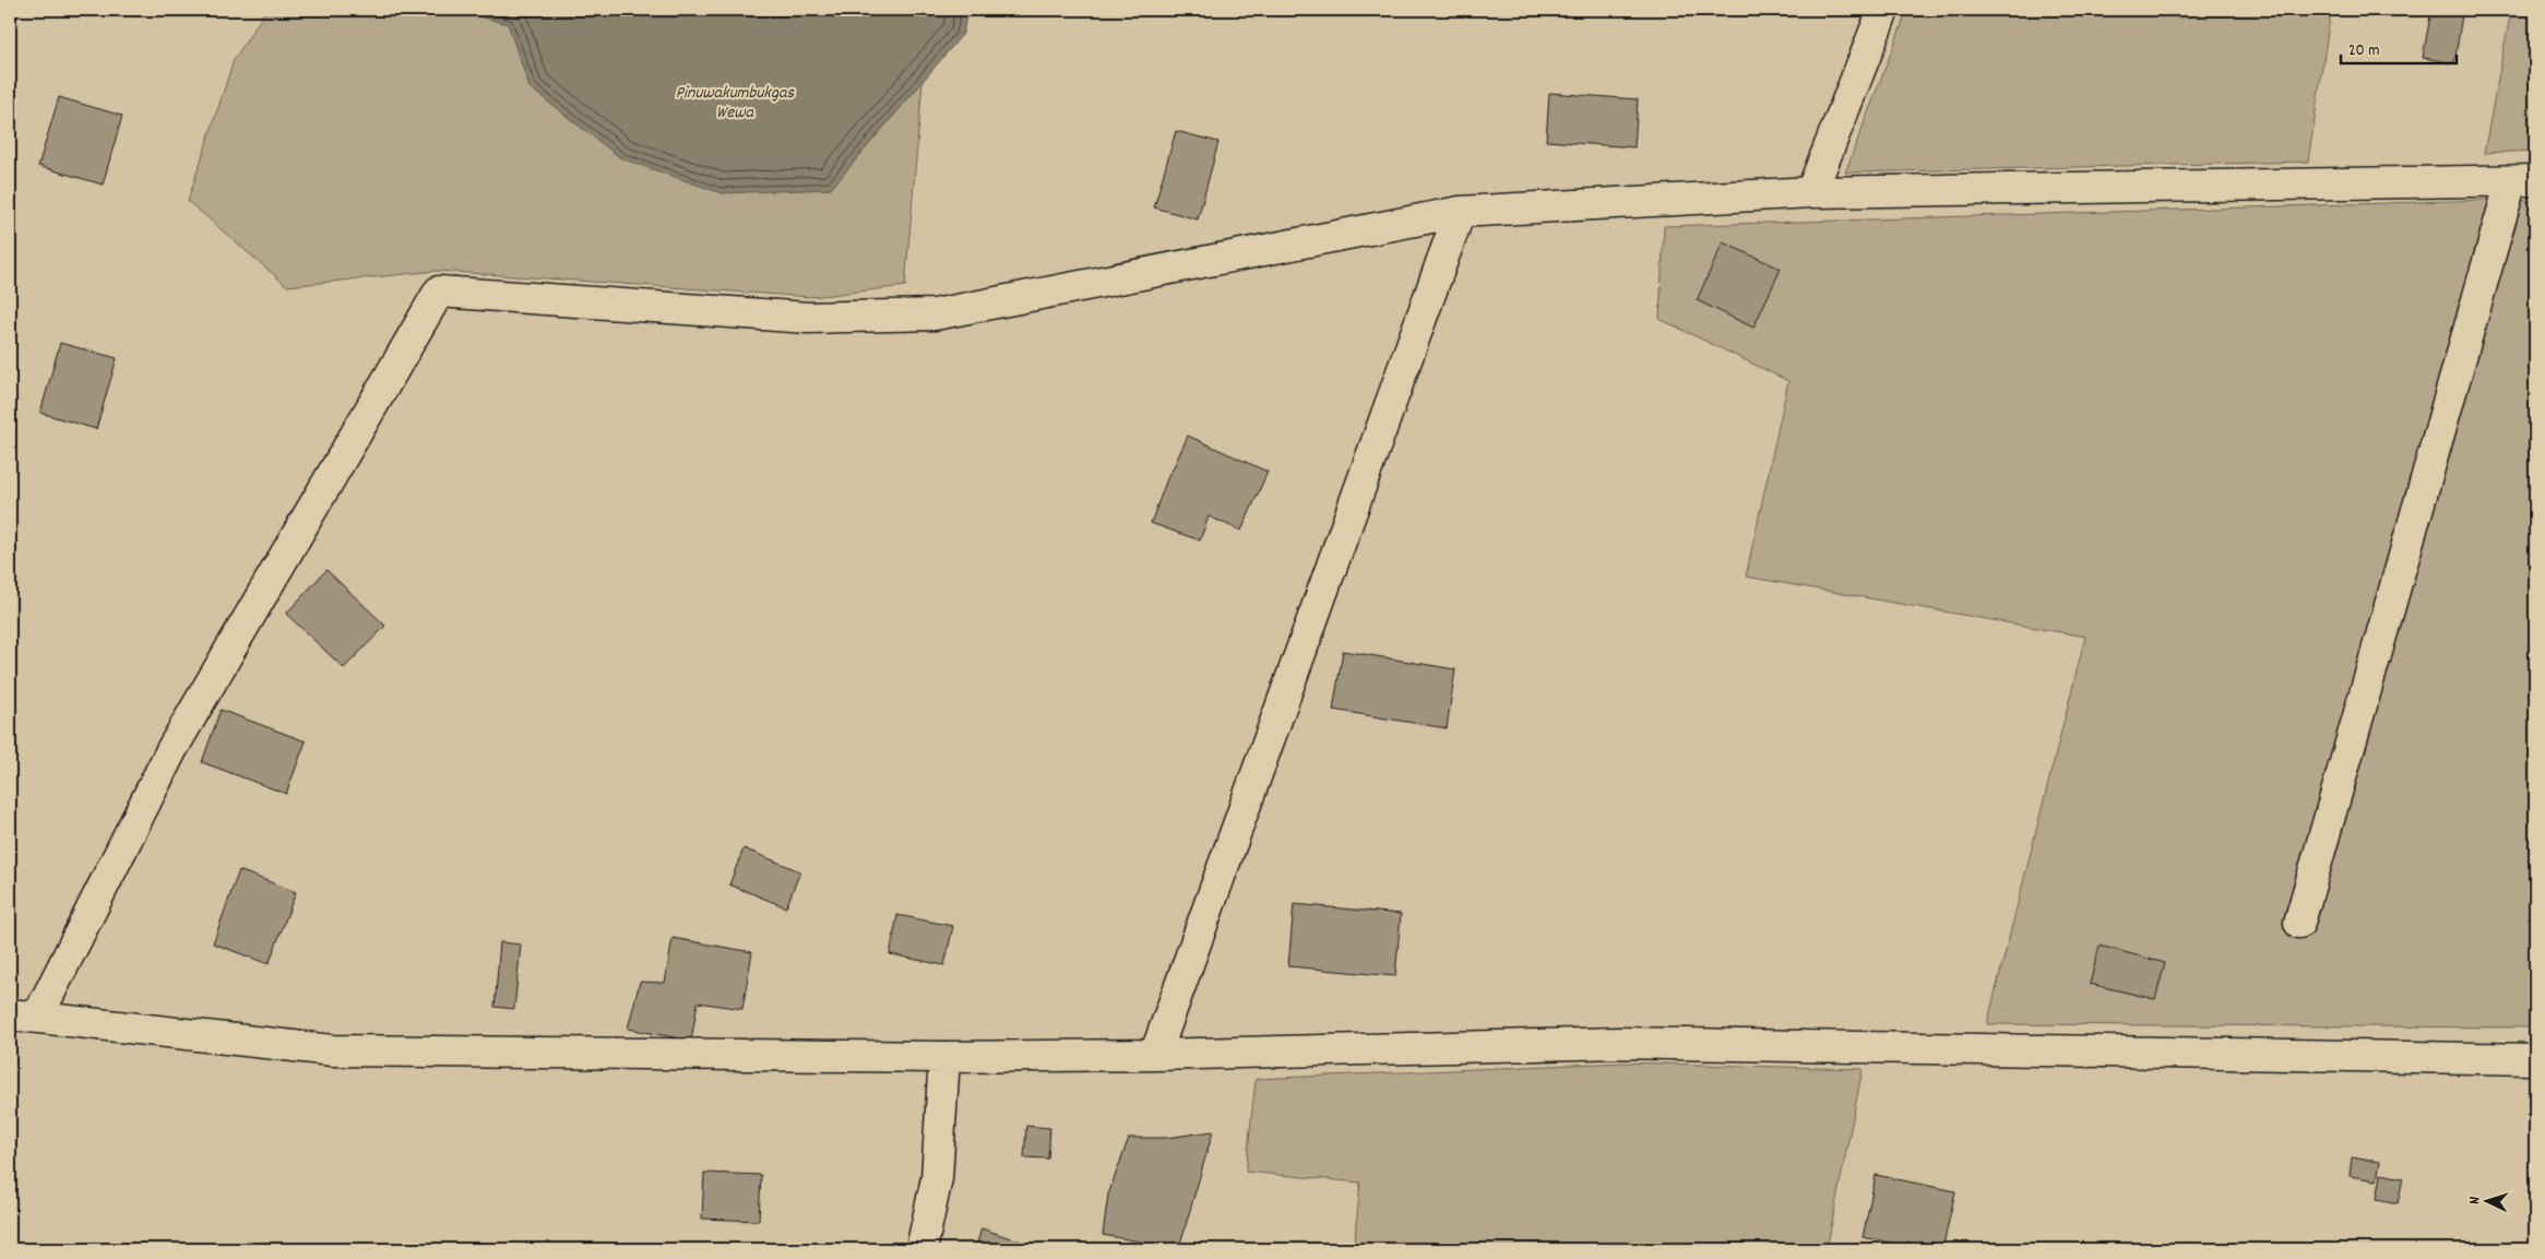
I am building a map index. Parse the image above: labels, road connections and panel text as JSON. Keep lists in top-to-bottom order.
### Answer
{
  "water": ["Pinuwakumbukgas Wewa"],
  "scale_bar": "20 m",
  "north": "left"
}
